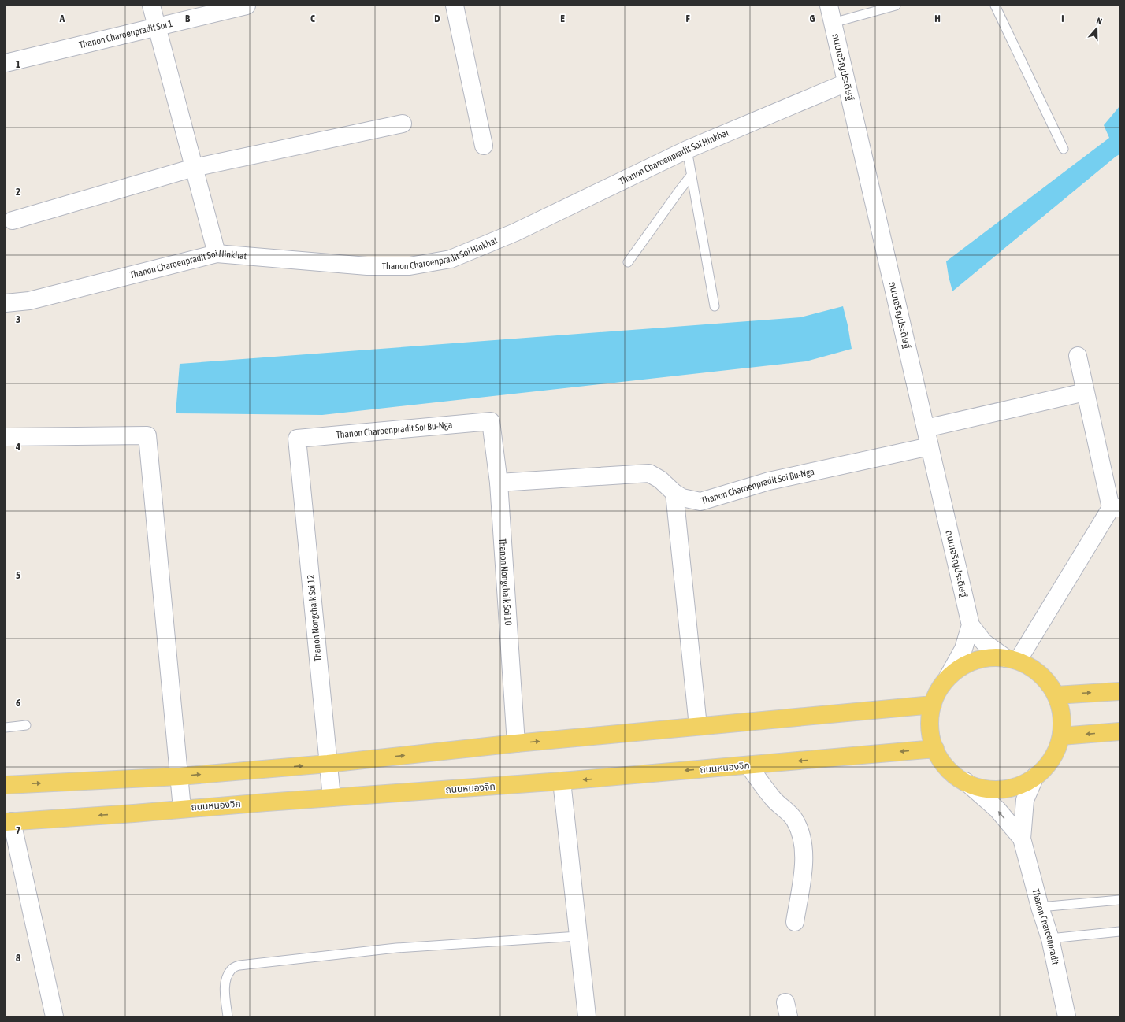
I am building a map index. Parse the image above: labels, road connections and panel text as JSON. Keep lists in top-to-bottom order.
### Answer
{
  "streets": {
    "main road": ["ถนนหนองจิก"],
    "street": [
      "Thanon Charoenpradit Soi 1",
      "ถนนเจริญประดิษฐ์",
      "Thanon Charoenpradit Soi Hinkhat",
      "Thanon Charoenpradit Soi Bu-Nga",
      "Thanon Nongchaik Soi 10",
      "Thanon Nongchaik Soi 12",
      "Thanon Charoenpradit"
    ]
  },
  "crossings": [
    ["ถนนเจริญประดิษฐ์", "Thanon Charoenpradit Soi Hinkhat"],
    ["ถนนเจริญประดิษฐ์", "Thanon Charoenpradit Soi Bu-Nga"],
    ["Thanon Charoenpradit Soi Bu-Nga", "Thanon Nongchaik Soi 10"],
    ["Thanon Charoenpradit Soi Bu-Nga", "Thanon Nongchaik Soi 12"],
    ["Thanon Nongchaik Soi 12", "ถนนหนองจิก"]
  ],
  "north": "top",
  "grid": {
    "columns": [
      "A",
      "B",
      "C",
      "D",
      "E",
      "F",
      "G",
      "H",
      "I"
    ],
    "rows": [
      "1",
      "2",
      "3",
      "4",
      "5",
      "6",
      "7",
      "8"
    ]
  }
}
